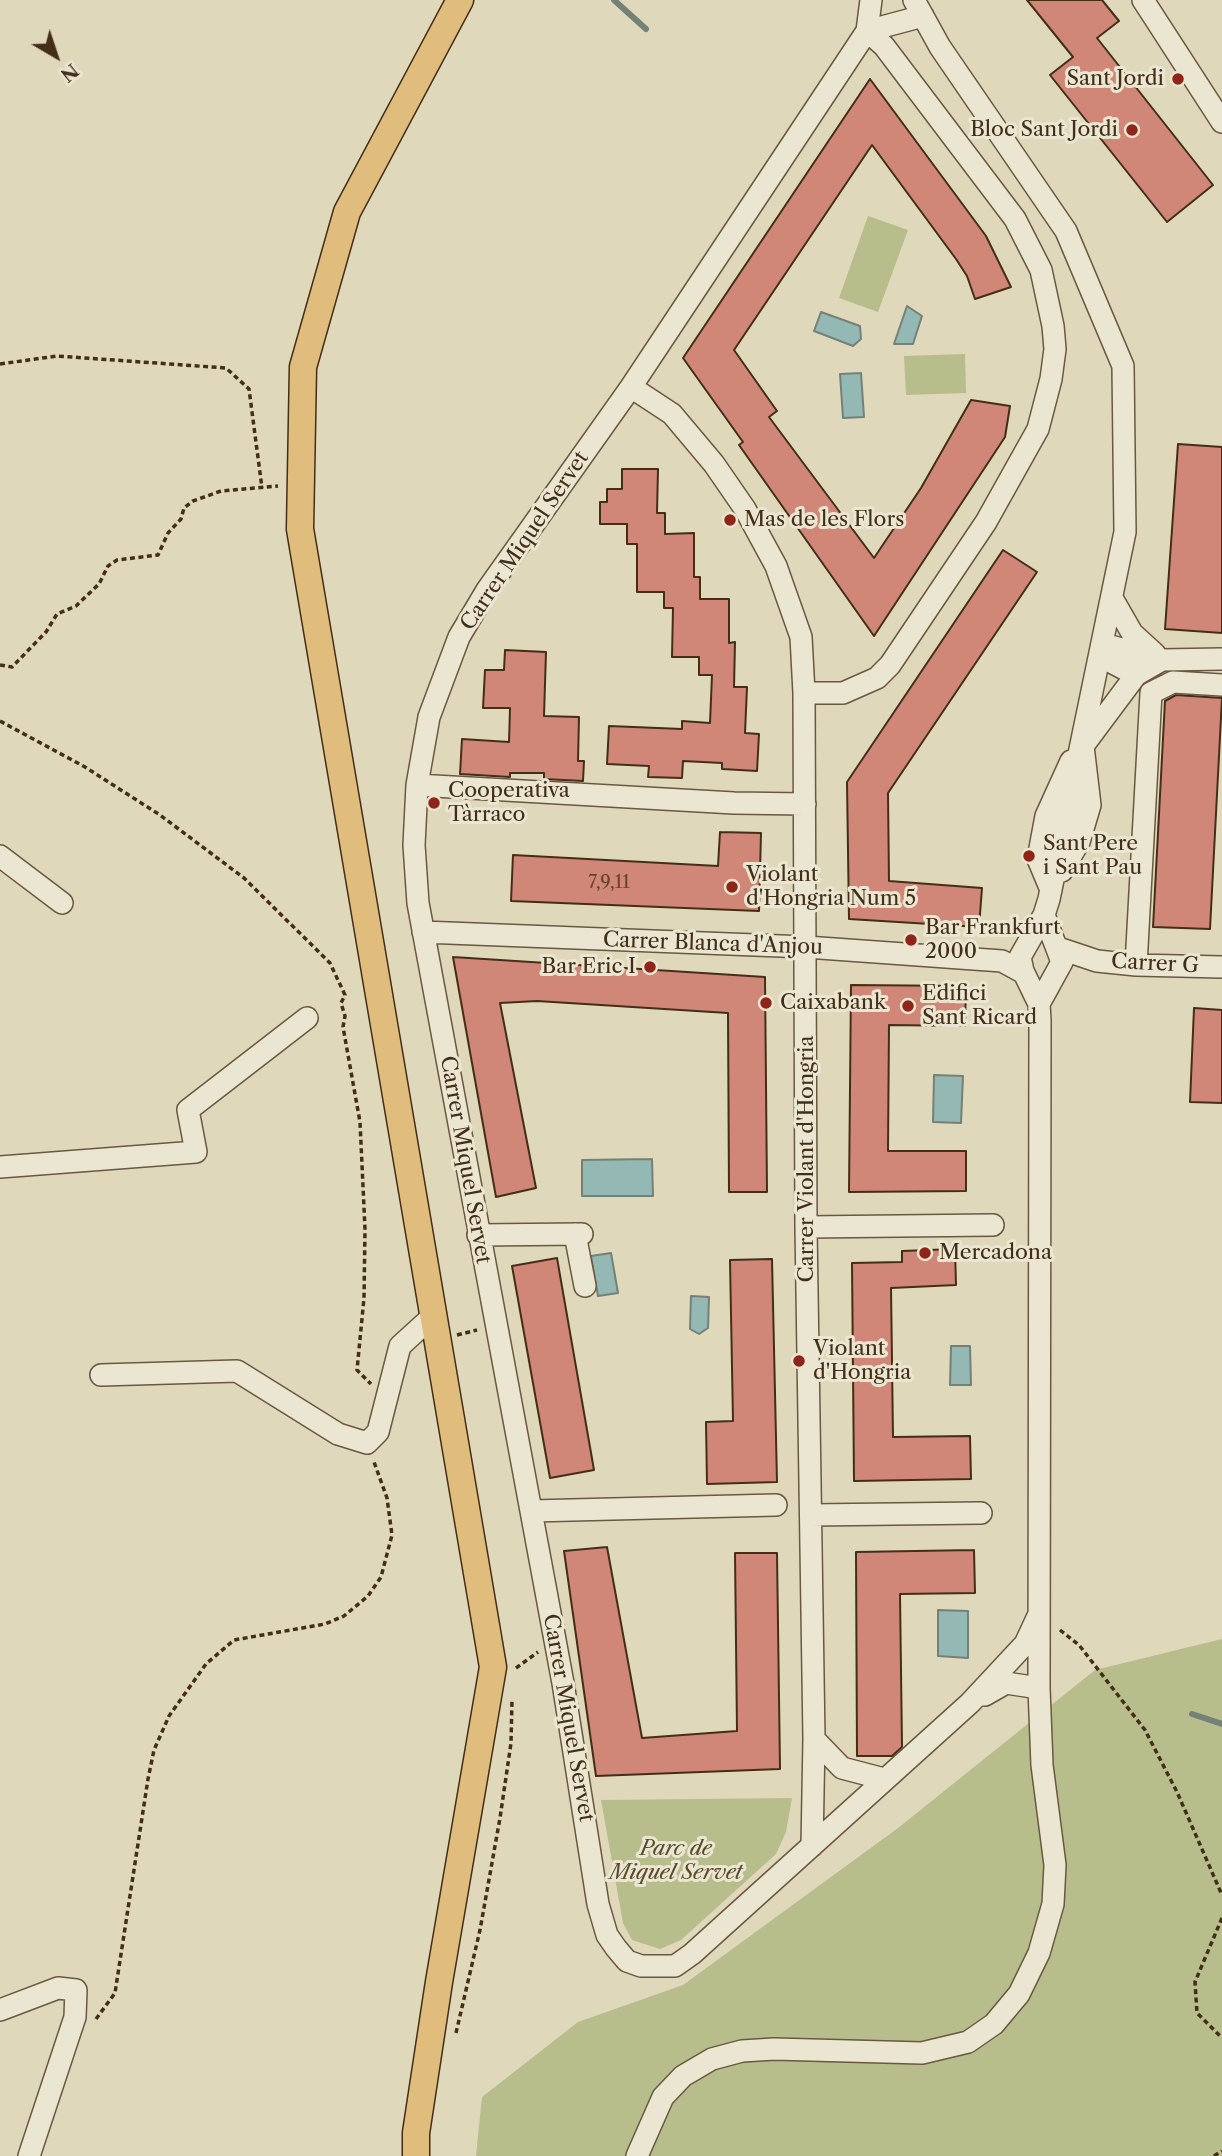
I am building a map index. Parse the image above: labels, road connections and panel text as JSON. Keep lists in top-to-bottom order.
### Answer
{
  "streets": {
    "street": [
      "Carrer Miquel Servet",
      "Carrer Blanca d'Anjou",
      "Carrer G",
      "Carrer Violant d'Hongria"
    ]
  },
  "crossings": [
    ["Carrer Miquel Servet", "Carrer Blanca d'Anjou"],
    ["Carrer Miquel Servet", "Carrer Violant d'Hongria"],
    ["Carrer Blanca d'Anjou", "Carrer G"],
    ["Carrer Blanca d'Anjou", "Carrer Violant d'Hongria"]
  ],
  "parks": ["Parc de Miquel Servet"],
  "places": [
    "Sant Jordi",
    "Bloc Sant Jordi",
    "Mas de les Flors",
    "Cooperativa Tàrraco",
    "Sant Pere i Sant Pau",
    "Violant d'Hongria Num 5",
    "Bar Frankfurt 2000",
    "Bar Eric I",
    "Caixabank",
    "Edifici Sant Ricard",
    "Mercadona",
    "Violant d'Hongria"
  ],
  "house_numbers": ["7,9,11"],
  "north": "bottom right"
}
